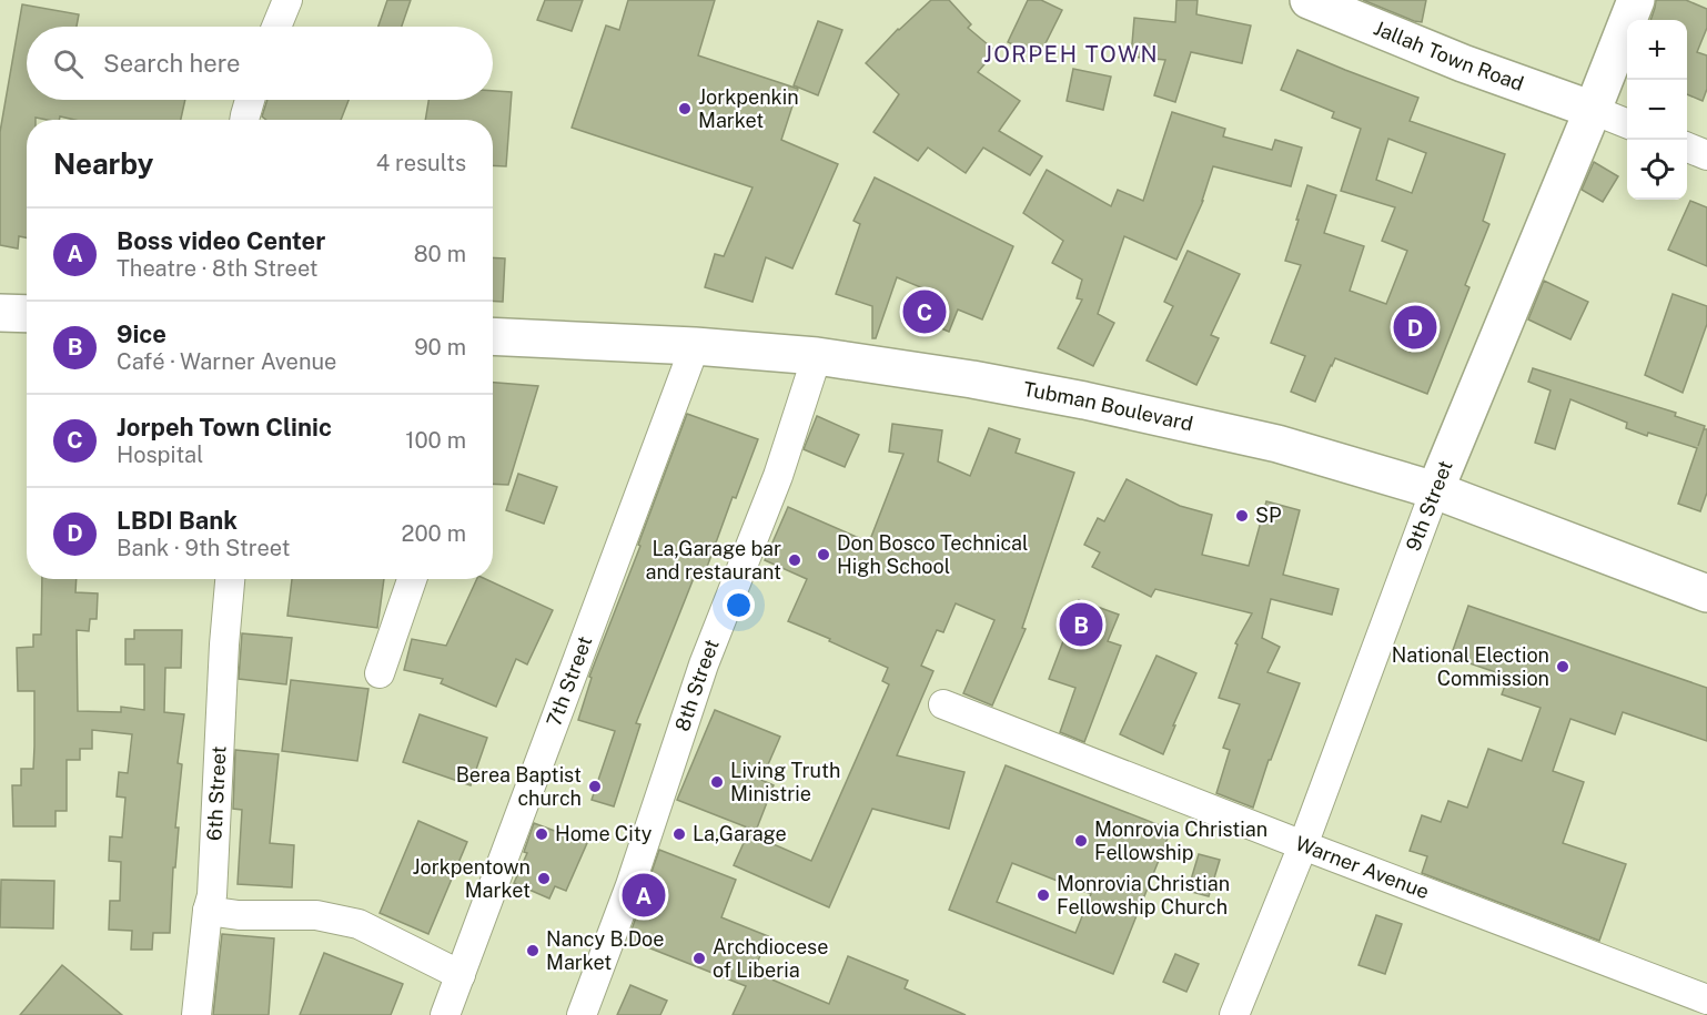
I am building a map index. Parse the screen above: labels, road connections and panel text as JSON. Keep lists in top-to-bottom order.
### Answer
{
  "streets": {
    "main road": ["Jallah Town Road", "Tubman Boulevard", "9th Street"],
    "street": [
      "7th Street",
      "8th Street",
      "6th Street",
      "Warner Avenue"
    ]
  },
  "crossings": [
    ["Jallah Town Road", "9th Street"],
    ["Tubman Boulevard", "9th Street"],
    ["Tubman Boulevard", "7th Street"],
    ["Tubman Boulevard", "8th Street"],
    ["9th Street", "Warner Avenue"]
  ],
  "districts": ["JORPEH TOWN"],
  "places": [
    "Jorkpenkin Market",
    "SP",
    "Don Bosco Technical High School",
    "La,Garage bar and restaurant",
    "National Election Commission",
    "Living Truth Ministrie",
    "Berea Baptist church",
    "Home City",
    "La,Garage",
    "Monrovia Christian Fellowship",
    "Jorkpentown Market",
    "Monrovia Christian Fellowship Church",
    "Nancy B.Doe Market",
    "Archdiocese of Liberia"
  ],
  "page": {
    "map_buttons": ["+", "−"],
    "search": "Search here",
    "heading": ["Nearby", "4 results"],
    "list": [
      {
        "mark": "A",
        "name": "Boss video Center",
        "note": "Theatre · 8th Street",
        "value": "80 m"
      },
      {
        "mark": "B",
        "name": "9ice",
        "note": "Café · Warner Avenue",
        "value": "90 m"
      },
      {
        "mark": "C",
        "name": "Jorpeh Town Clinic",
        "note": "Hospital",
        "value": "100 m"
      },
      {
        "mark": "D",
        "name": "LBDI Bank",
        "note": "Bank · 9th Street",
        "value": "200 m"
      }
    ],
    "pins": [
      "C",
      "D",
      "B",
      "A"
    ]
  }
}
